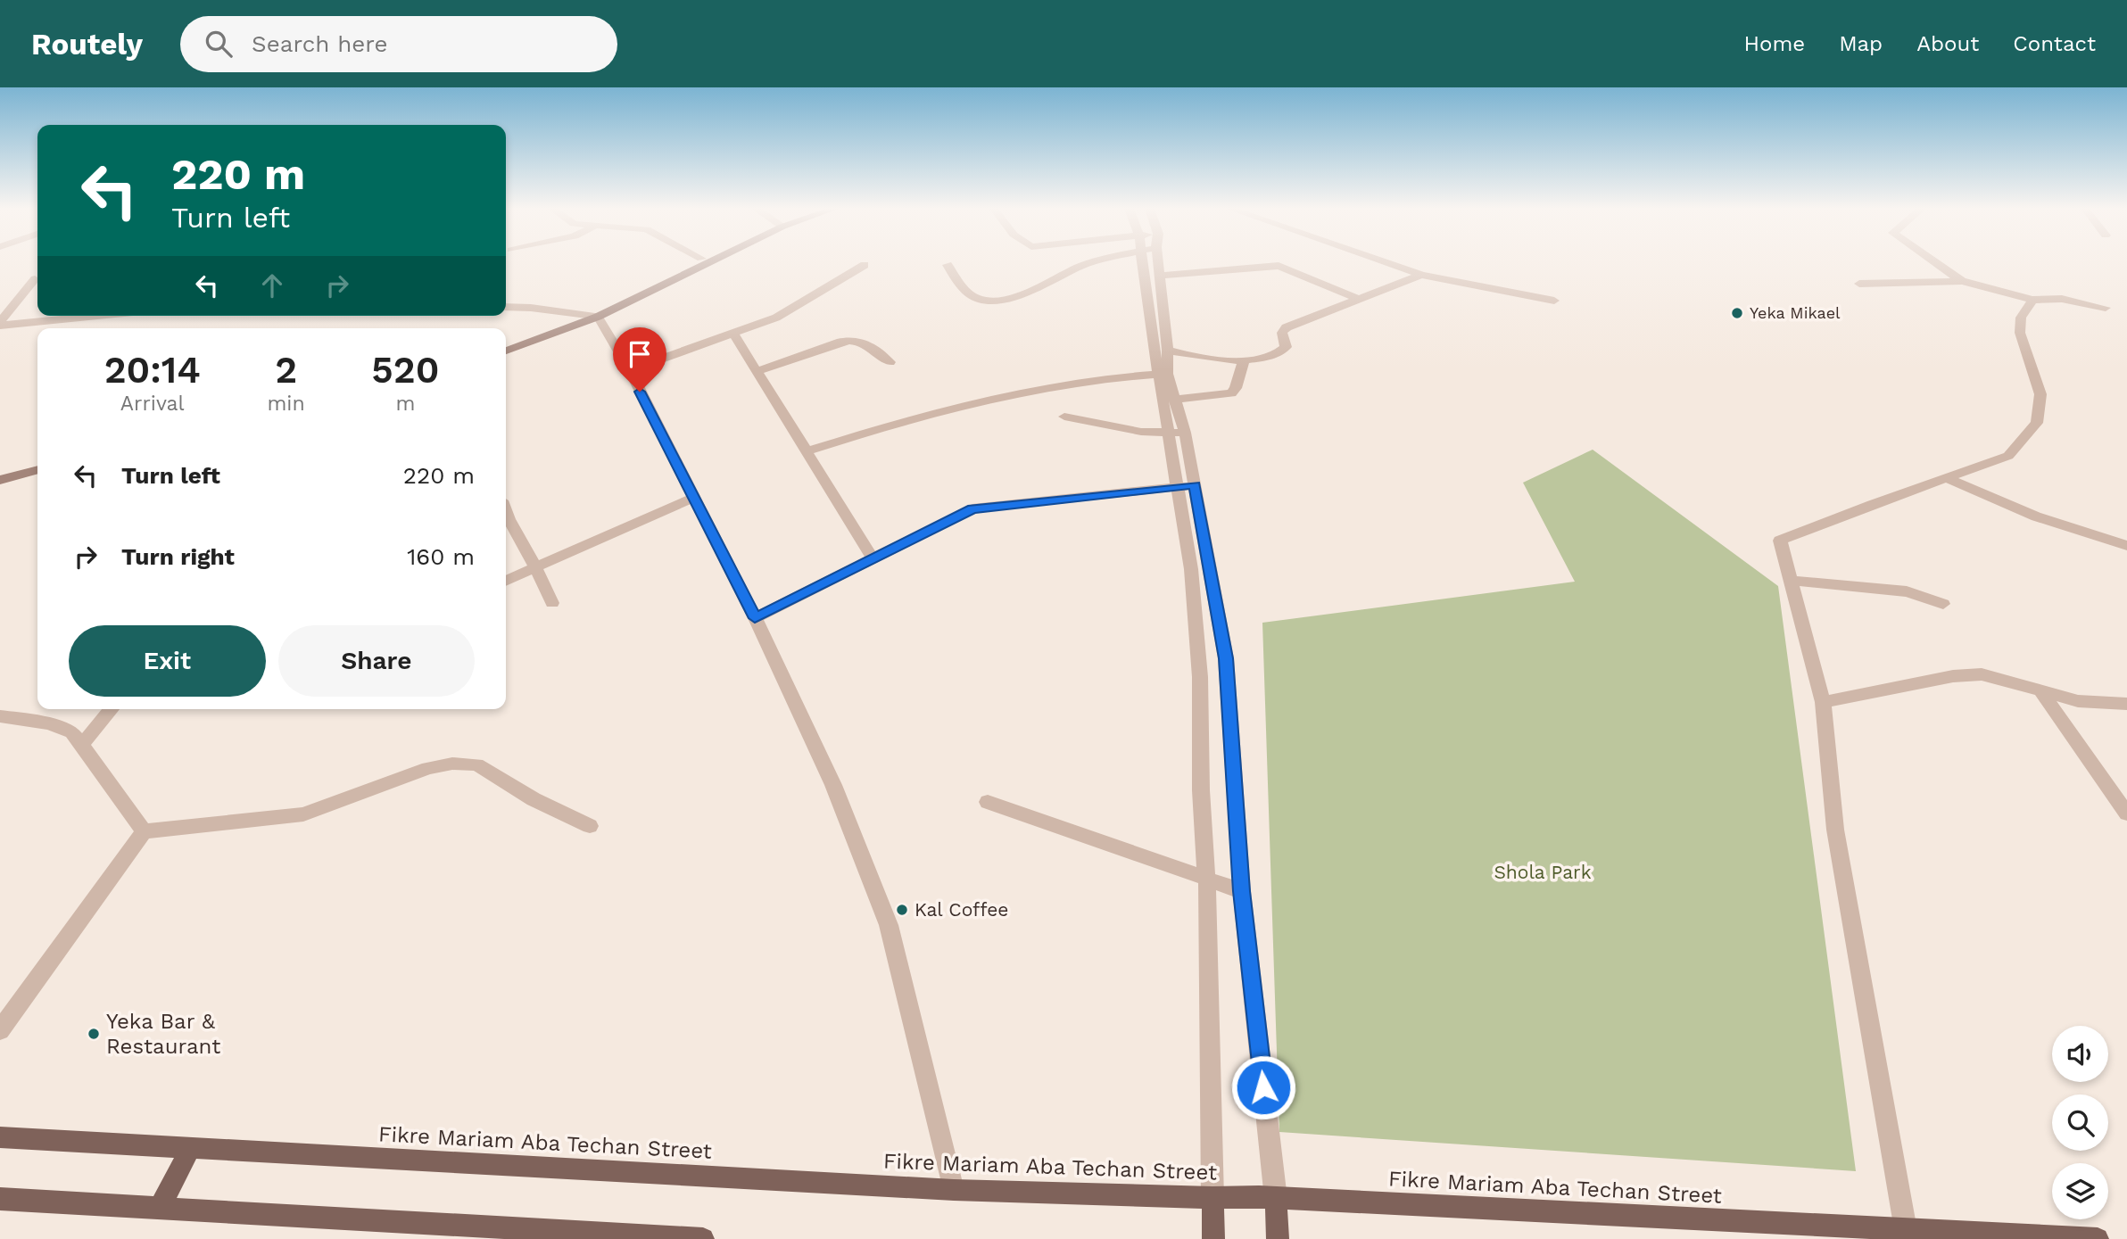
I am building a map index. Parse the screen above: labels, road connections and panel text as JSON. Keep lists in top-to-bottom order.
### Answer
{
  "streets": {
    "main road": ["Fikre Mariam Aba Techan Street"]
  },
  "parks": ["Shola Park"],
  "places": ["Yeka Mikael", "Kal Coffee", "Yeka Bar & Restaurant"],
  "page": {
    "header": "Routely",
    "search": "Search here",
    "nav": [
      "Home",
      "Map",
      "About",
      "Contact"
    ],
    "turn": ["220 m", "Turn left"],
    "eta": [
      "20:14",
      "Arrival",
      "2",
      "min",
      "520",
      "m"
    ],
    "list": [
      {
        "name": "Turn left",
        "value": "220 m"
      },
      {
        "name": "Turn right",
        "value": "160 m"
      }
    ],
    "buttons": ["Exit", "Share"]
  }
}
